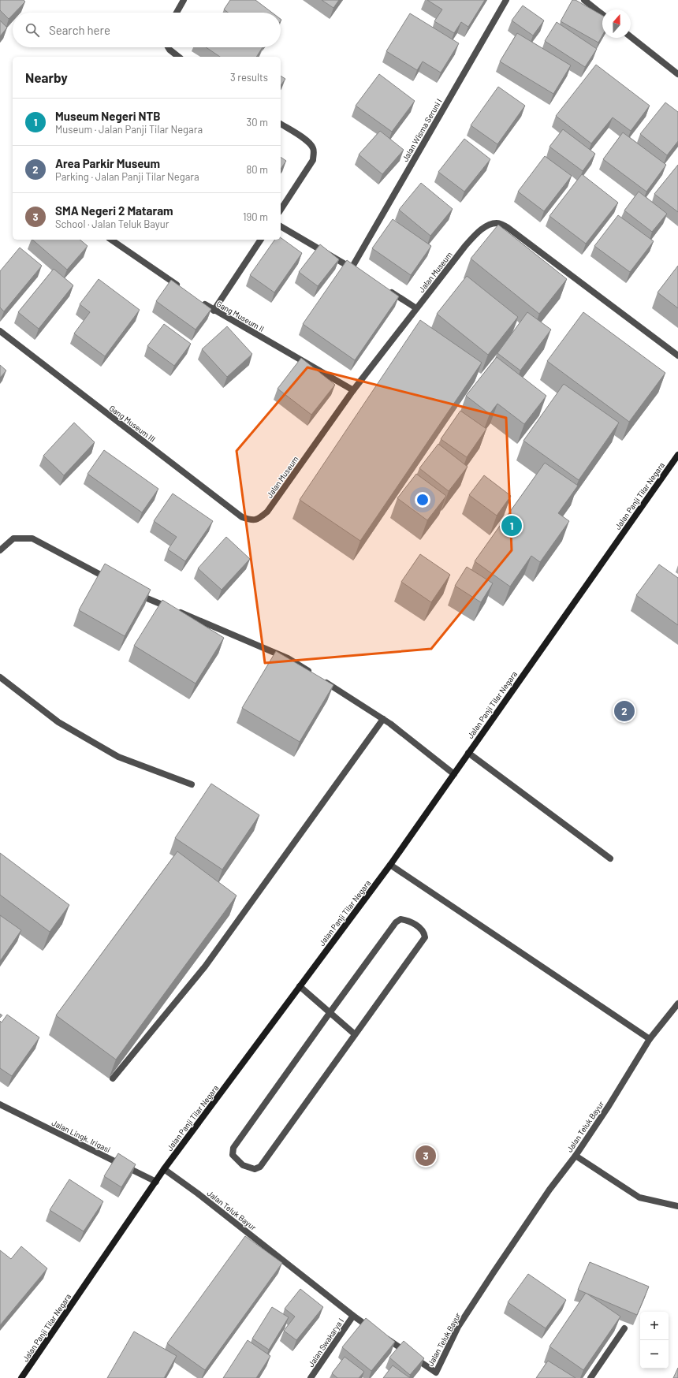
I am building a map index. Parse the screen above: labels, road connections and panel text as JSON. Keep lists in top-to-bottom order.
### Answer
{
  "streets": {
    "main road": ["Jalan Panji Tilar Negara"],
    "street": [
      "Jalan Wisma Seruni I",
      "Jalan Museum",
      "Gang Museum II",
      "Gang Museum III",
      "Jalan Teluk Bayur",
      "Jalan Lingk. Irigasi",
      "Jalan Swakarya I"
    ]
  },
  "crossings": [
    ["Jalan Museum", "Gang Museum II"],
    ["Jalan Museum", "Gang Museum III"],
    ["Jalan Panji Tilar Negara", "Jalan Teluk Bayur"],
    ["Jalan Panji Tilar Negara", "Jalan Lingk. Irigasi"],
    ["Jalan Teluk Bayur", "Jalan Swakarya I"]
  ],
  "north": "top",
  "page": {
    "search": "Search here",
    "heading": ["Nearby", "3 results"],
    "list": [
      {
        "mark": "1",
        "name": "Museum Negeri NTB",
        "note": "Museum · Jalan Panji Tilar Negara",
        "value": "30 m"
      },
      {
        "mark": "2",
        "name": "Area Parkir Museum",
        "note": "Parking · Jalan Panji Tilar Negara",
        "value": "80 m"
      },
      {
        "mark": "3",
        "name": "SMA Negeri 2 Mataram",
        "note": "School · Jalan Teluk Bayur",
        "value": "190 m"
      }
    ],
    "pins": ["1", "2", "3"],
    "map_buttons": ["+", "−"]
  }
}
